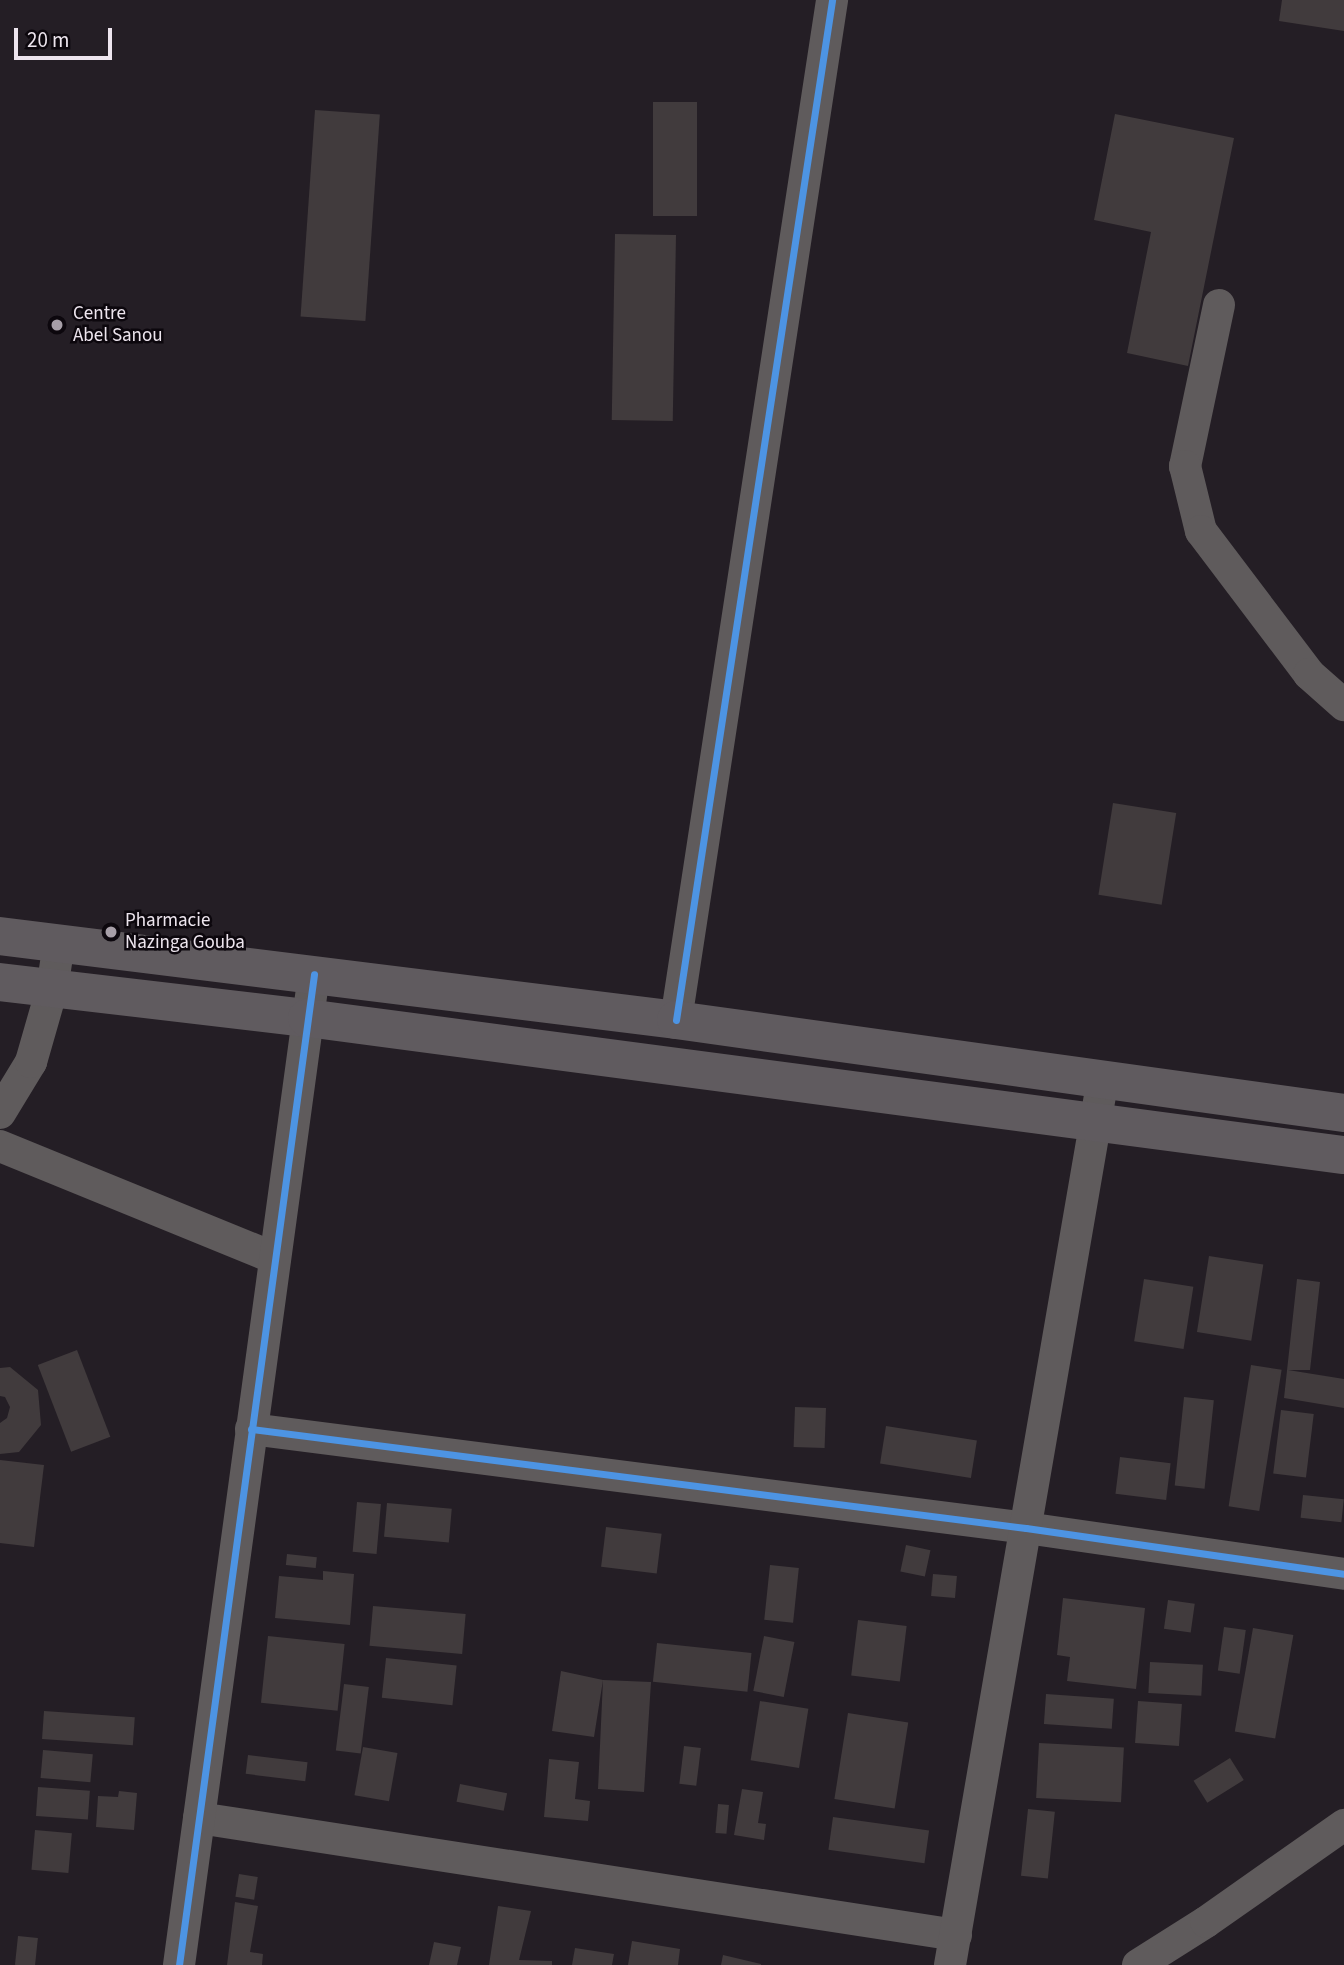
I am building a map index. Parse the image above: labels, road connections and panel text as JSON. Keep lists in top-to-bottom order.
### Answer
{
  "places": ["Centre Abel Sanou", "Pharmacie Nazinga Gouba"],
  "scale_bar": "20 m"
}
